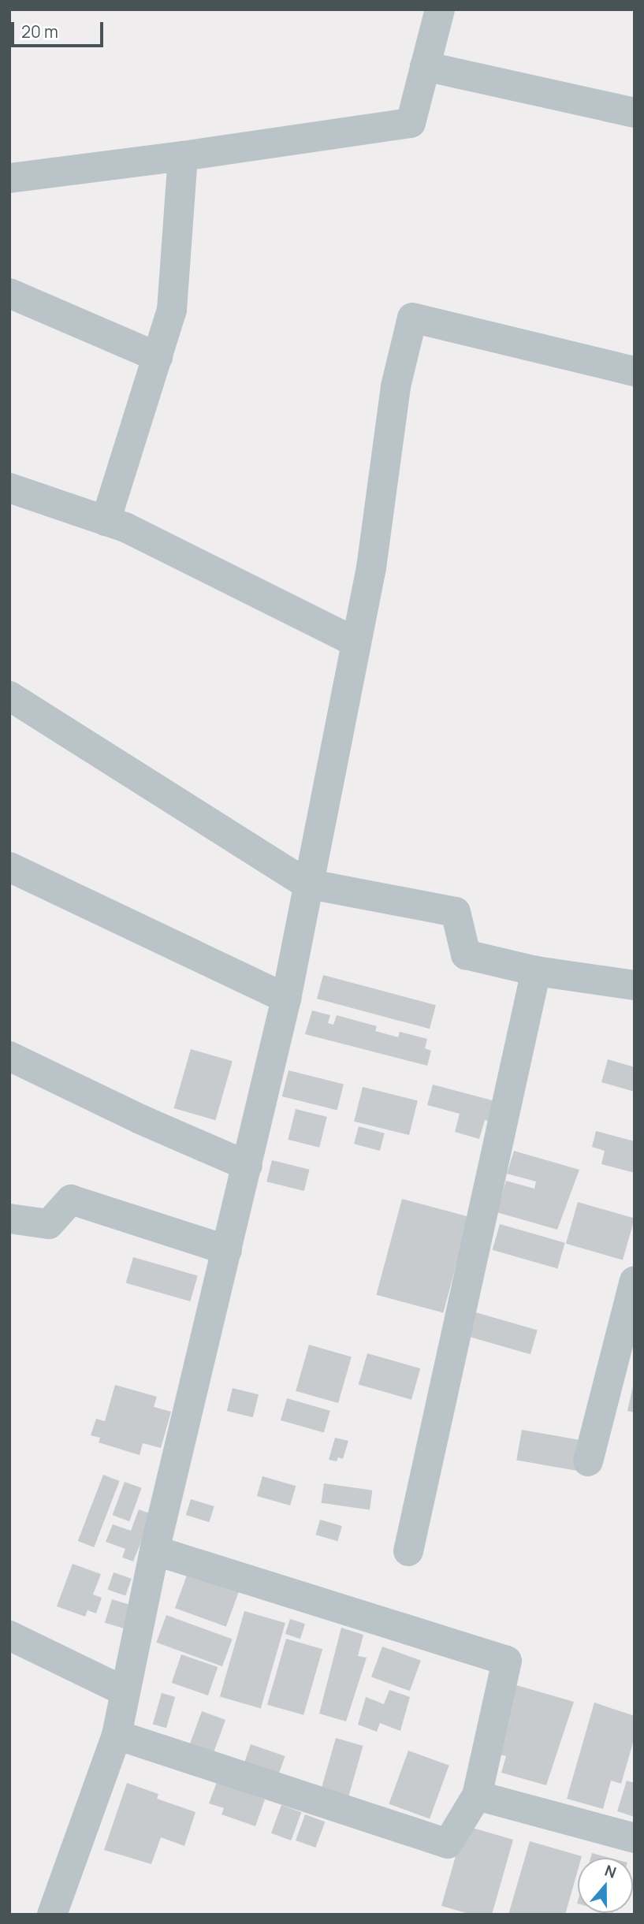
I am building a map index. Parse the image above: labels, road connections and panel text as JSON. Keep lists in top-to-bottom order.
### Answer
{
  "scale_bar": "20 m",
  "north": "top"
}
